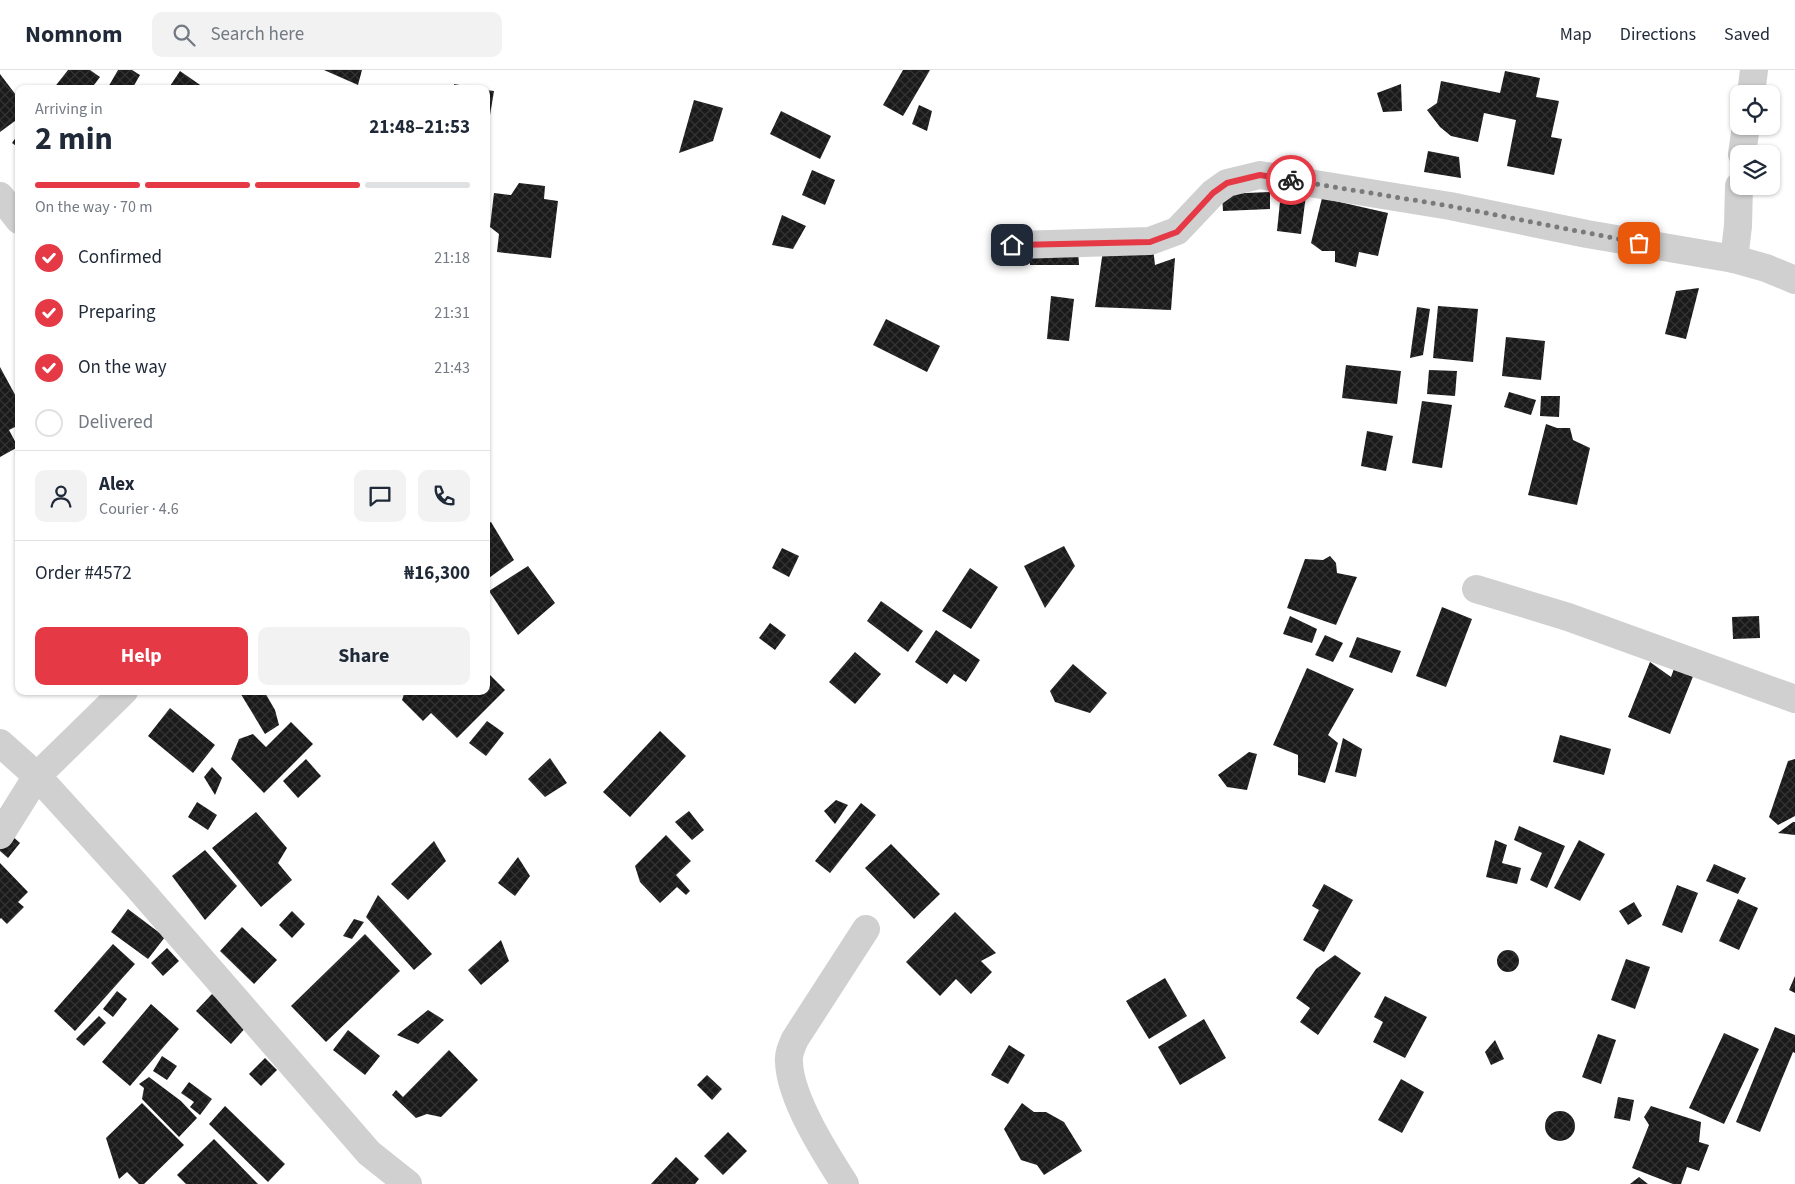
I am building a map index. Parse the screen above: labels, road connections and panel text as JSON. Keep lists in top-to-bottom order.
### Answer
{
  "page": {
    "header": "Nomnom",
    "search": "Search here",
    "nav": ["Map", "Directions", "Saved"],
    "heading": ["2 min", "Arriving in", "21:48–21:53"],
    "panel": [
      "Alex",
      "Courier · 4.6",
      "Order #4572",
      "₦16,300"
    ],
    "bar": "On the way · 70 m",
    "list": [
      ["Confirmed", "21:18"],
      ["Preparing", "21:31"],
      ["On the way", "21:43"],
      "Delivered"
    ],
    "buttons": ["Help", "Share"]
  }
}
